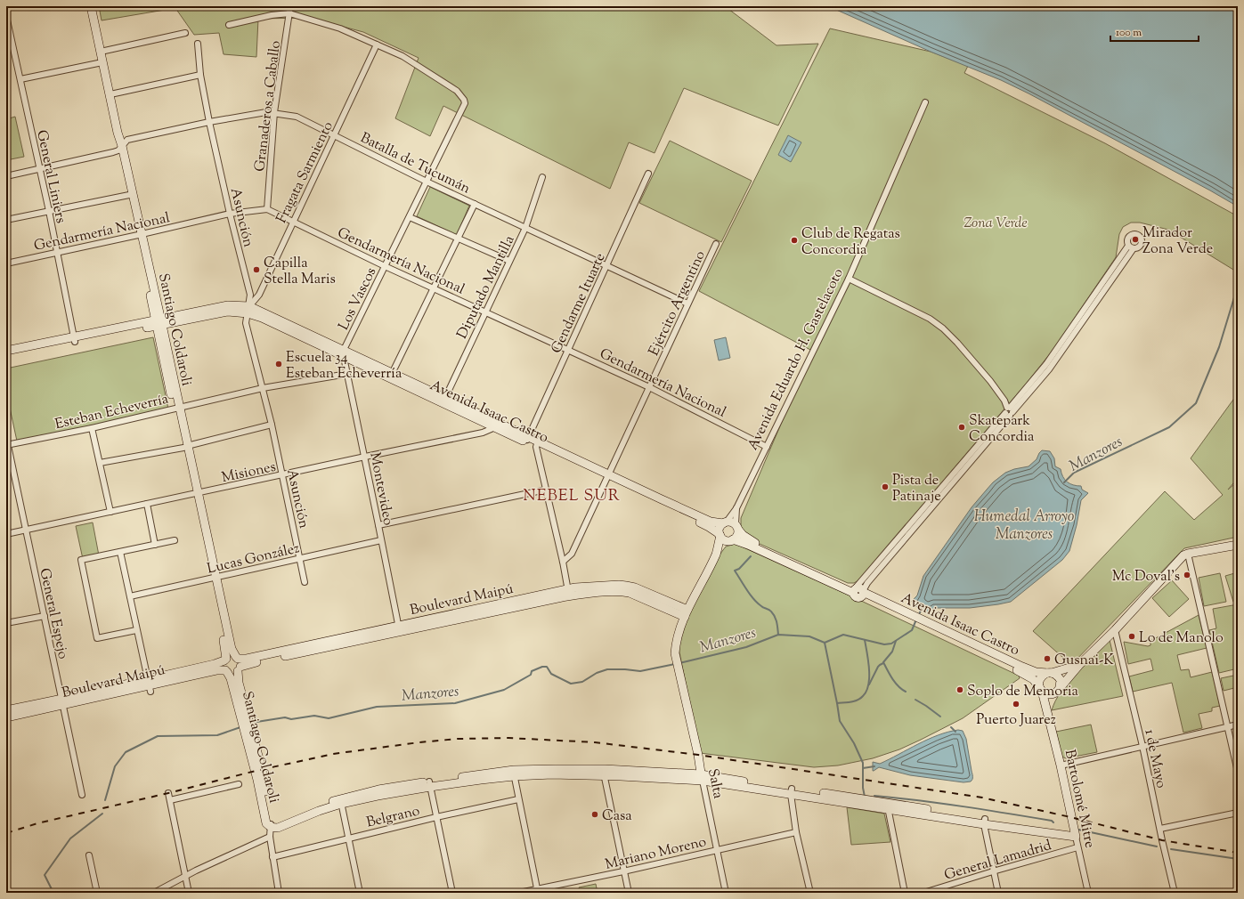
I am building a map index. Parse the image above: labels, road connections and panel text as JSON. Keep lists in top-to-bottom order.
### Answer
{
  "streets": {
    "main road": [
      "Santiago Coldaroli",
      "Avenida Isaac Castro",
      "Boulevard Maipú",
      "Salta",
      "Bartolomé Mitre"
    ],
    "street": [
      "Granaderos a Caballo",
      "Batalla de Tucumán",
      "Fragata Sarmiento",
      "General Liniers",
      "Asunción",
      "Gendarmería Nacional",
      "Diputado Mantilla",
      "Los Vascos",
      "Gendarme Ituarte",
      "Ejército Argentino",
      "Avenida Eduardo H. Gastelacoto",
      "Esteban Echeverría",
      "Misiones",
      "Montevideo",
      "Lucas González",
      "General Espejo",
      "1 de Mayo",
      "Belgrano",
      "Mariano Moreno",
      "General Lamadrid"
    ]
  },
  "crossings": [
    ["Granaderos a Caballo", "Batalla de Tucumán"],
    ["Granaderos a Caballo", "Gendarmería Nacional"],
    ["Batalla de Tucumán", "Fragata Sarmiento"],
    ["Batalla de Tucumán", "General Liniers"],
    ["Batalla de Tucumán", "Asunción"],
    ["Batalla de Tucumán", "Diputado Mantilla"],
    ["Batalla de Tucumán", "Los Vascos"],
    ["Batalla de Tucumán", "Gendarme Ituarte"],
    ["Batalla de Tucumán", "Ejército Argentino"],
    ["Batalla de Tucumán", "Santiago Coldaroli"],
    ["Fragata Sarmiento", "Asunción"],
    ["Fragata Sarmiento", "Gendarmería Nacional"],
    ["Fragata Sarmiento", "Los Vascos"],
    ["Fragata Sarmiento", "Avenida Isaac Castro"],
    ["General Liniers", "Gendarmería Nacional"],
    ["General Liniers", "Avenida Isaac Castro"],
    ["Asunción", "Gendarmería Nacional"],
    ["Asunción", "Esteban Echeverría"],
    ["Asunción", "Avenida Isaac Castro"],
    ["Asunción", "Misiones"],
    ["Asunción", "Lucas González"],
    ["Gendarmería Nacional", "Diputado Mantilla"],
    ["Gendarmería Nacional", "Los Vascos"],
    ["Gendarmería Nacional", "Gendarme Ituarte"],
    ["Gendarmería Nacional", "Ejército Argentino"],
    ["Gendarmería Nacional", "Santiago Coldaroli"],
    ["Gendarmería Nacional", "Avenida Eduardo H. Gastelacoto"],
    ["Diputado Mantilla", "Avenida Isaac Castro"],
    ["Los Vascos", "Avenida Isaac Castro"],
    ["Los Vascos", "Montevideo"],
    ["Gendarme Ituarte", "Avenida Isaac Castro"],
    ["Ejército Argentino", "Avenida Isaac Castro"],
    ["Santiago Coldaroli", "Esteban Echeverría"],
    ["Santiago Coldaroli", "Avenida Isaac Castro"],
    ["Santiago Coldaroli", "Misiones"],
    ["Santiago Coldaroli", "Lucas González"],
    ["Santiago Coldaroli", "Boulevard Maipú"],
    ["Santiago Coldaroli", "Belgrano"],
    ["Avenida Eduardo H. Gastelacoto", "Avenida Isaac Castro"],
    ["Esteban Echeverría", "Montevideo"],
    ["Esteban Echeverría", "General Espejo"],
    ["Avenida Isaac Castro", "Misiones"],
    ["Avenida Isaac Castro", "Montevideo"],
    ["Avenida Isaac Castro", "Bartolomé Mitre"],
    ["Misiones", "Montevideo"],
    ["Misiones", "General Espejo"],
    ["Montevideo", "Lucas González"],
    ["Montevideo", "Boulevard Maipú"],
    ["Boulevard Maipú", "General Espejo"],
    ["Boulevard Maipú", "Salta"],
    ["Salta", "Mariano Moreno"],
    ["Bartolomé Mitre", "General Lamadrid"]
  ],
  "districts": ["NEBEL SUR"],
  "water": ["Manzores", "Humedal Arroyo Manzores"],
  "parks": ["Zona Verde"],
  "places": [
    "Mirador Zona Verde",
    "Club de Regatas Concordia",
    "Capilla Stella Maris",
    "Escuela 34 Esteban Echeverría",
    "Skatepark Concordia",
    "Pista de Patinaje",
    "Mc Doval's",
    "Lo de Manolo",
    "Gusnai-K",
    "Soplo de Memoria",
    "Puerto Juarez",
    "Casa"
  ],
  "scale_bar": "100 m"
}
